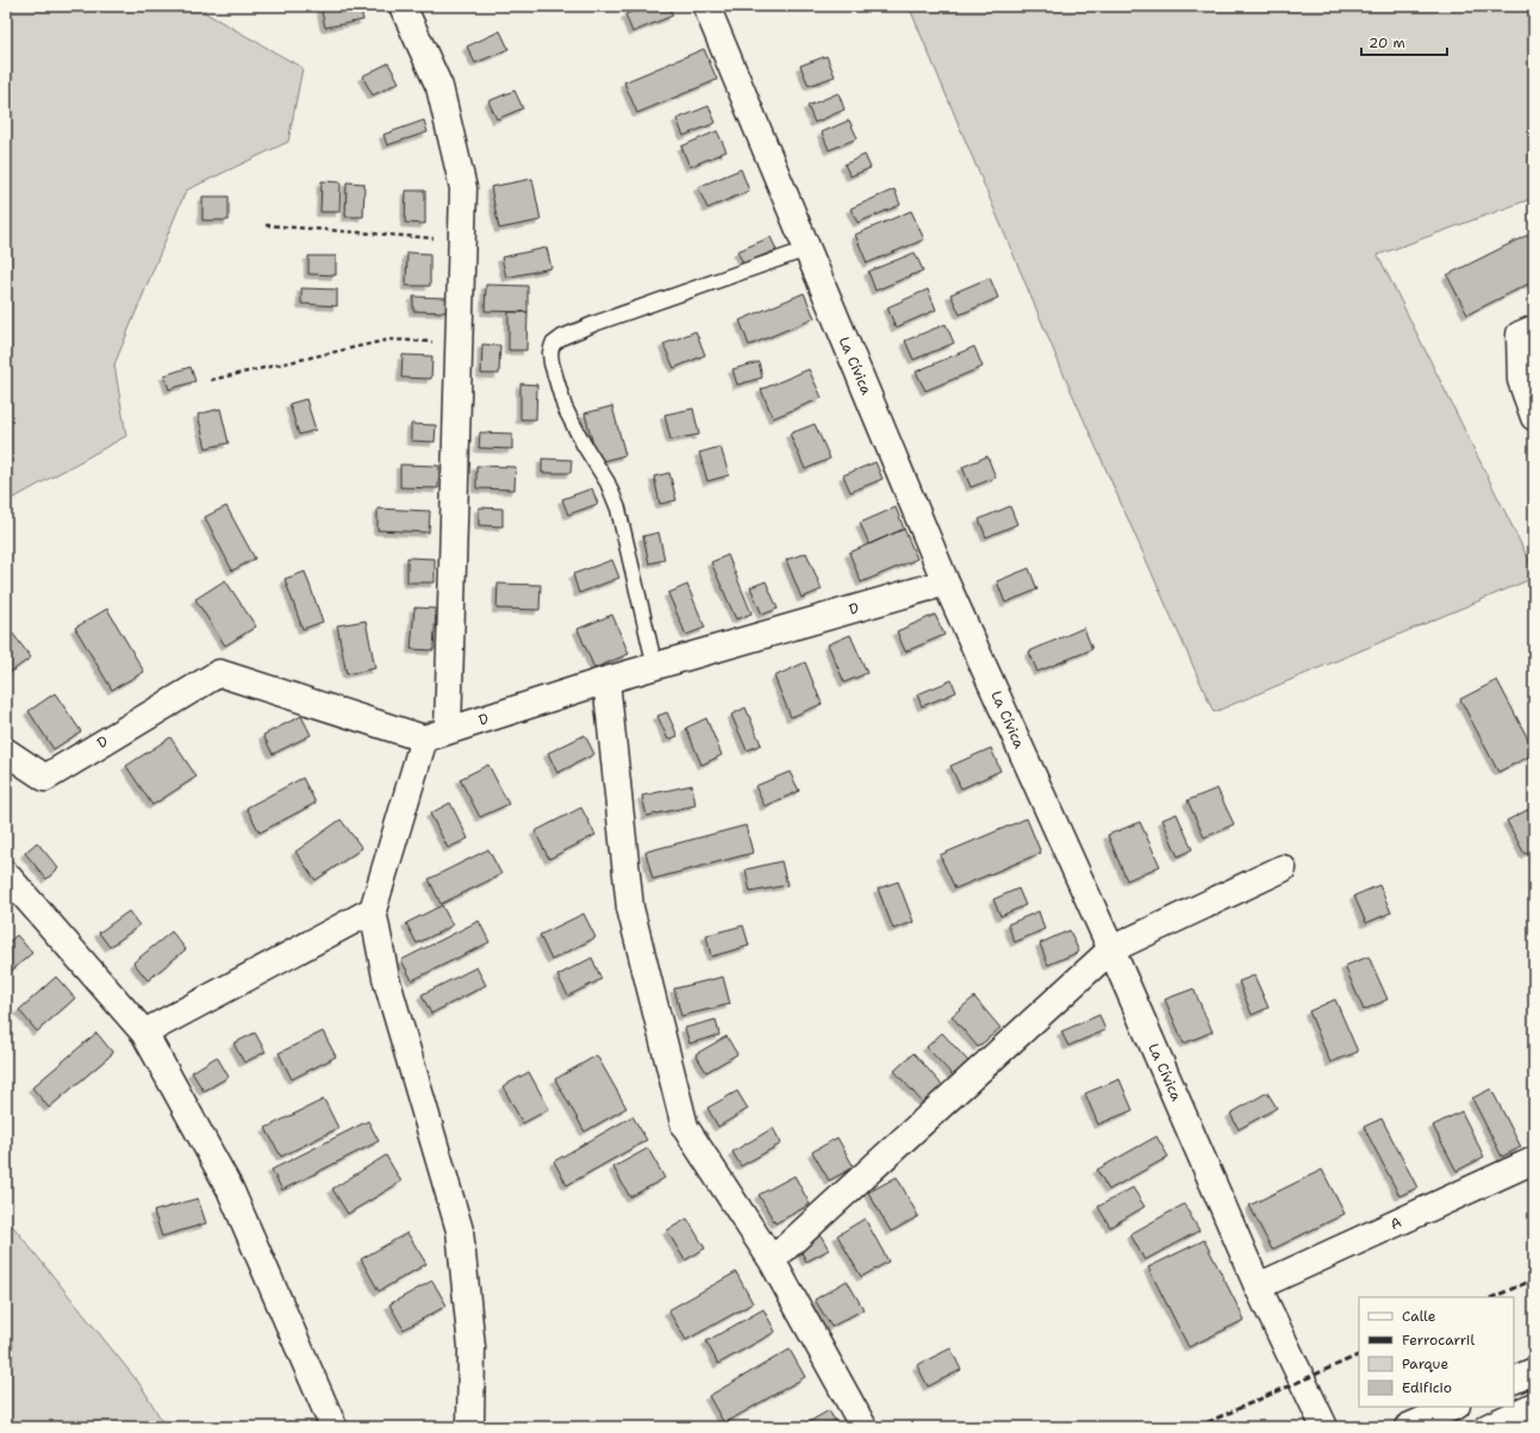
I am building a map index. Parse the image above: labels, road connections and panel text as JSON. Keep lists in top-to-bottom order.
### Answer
{
  "streets": {
    "main road": ["La Cívica", "D", "A"]
  },
  "crossings": [
    ["La Cívica", "D"],
    ["La Cívica", "A"]
  ],
  "legend": [
    "Calle",
    "Ferrocarril",
    "Parque",
    "Edificio"
  ],
  "scale_bar": "20 m"
}
